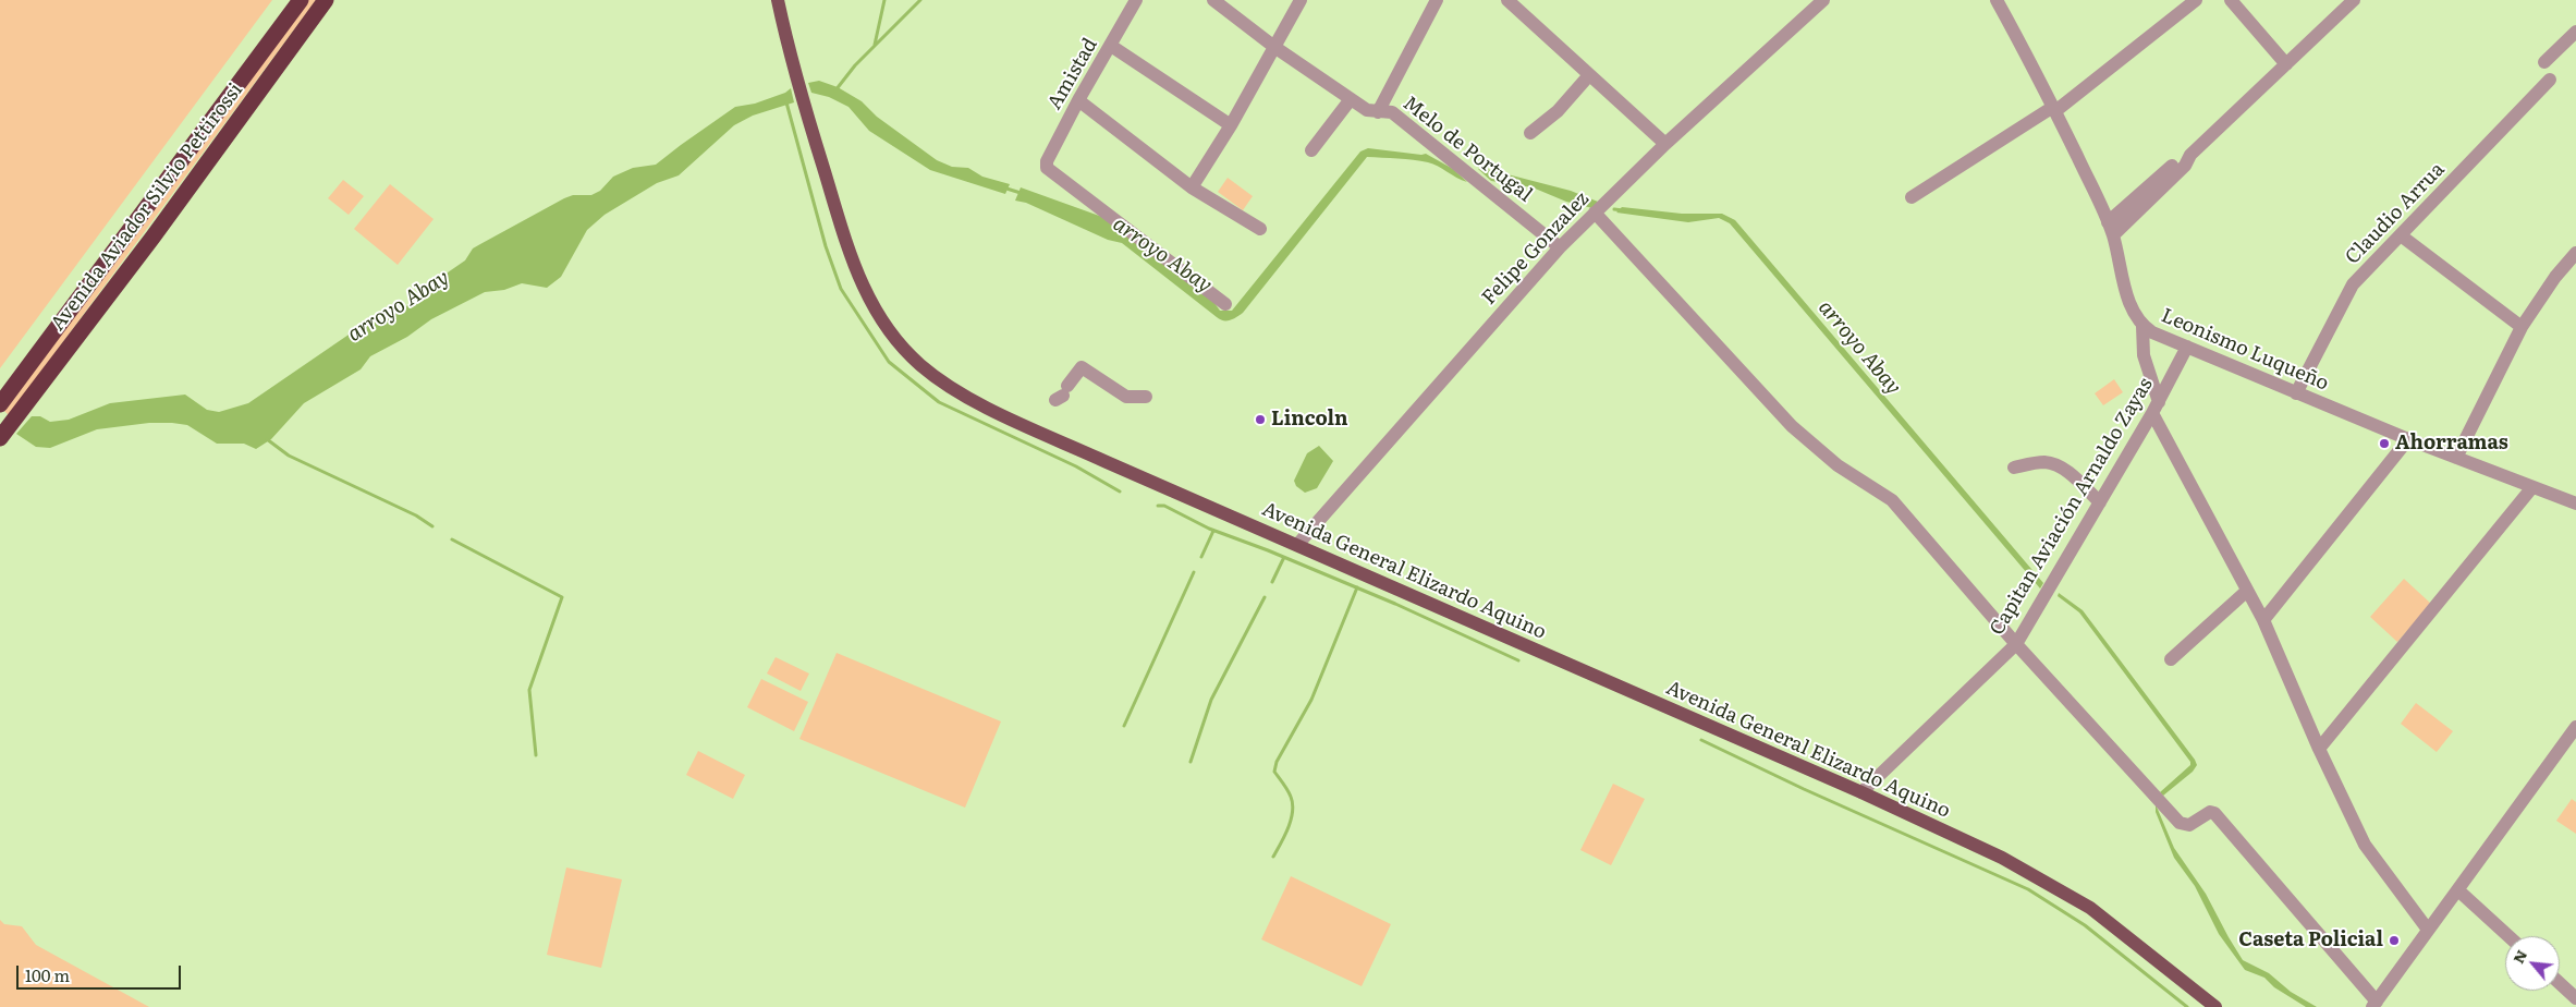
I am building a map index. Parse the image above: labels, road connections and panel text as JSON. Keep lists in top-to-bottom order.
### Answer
{
  "streets": {
    "highway": ["Avenida Aviador Silvio Pettirossi"],
    "main road": ["Avenida General Elizardo Aquino"],
    "street": [
      "Amistad",
      "Melo de Portugal",
      "Claudio Arrua",
      "Felipe Gonzalez",
      "Leonismo Luqueño",
      "Capitan Aviación Arnaldo Zayas"
    ]
  },
  "crossings": [
    ["Melo de Portugal", "Felipe Gonzalez"],
    ["Claudio Arrua", "Leonismo Luqueño"],
    ["Felipe Gonzalez", "Avenida General Elizardo Aquino"],
    ["Leonismo Luqueño", "Capitan Aviación Arnaldo Zayas"],
    ["Capitan Aviación Arnaldo Zayas", "Avenida General Elizardo Aquino"]
  ],
  "water": ["arroyo Abay"],
  "places": ["Lincoln", "Ahorramas", "Caseta Policial"],
  "scale_bar": "100 m",
  "north": "top left"
}
